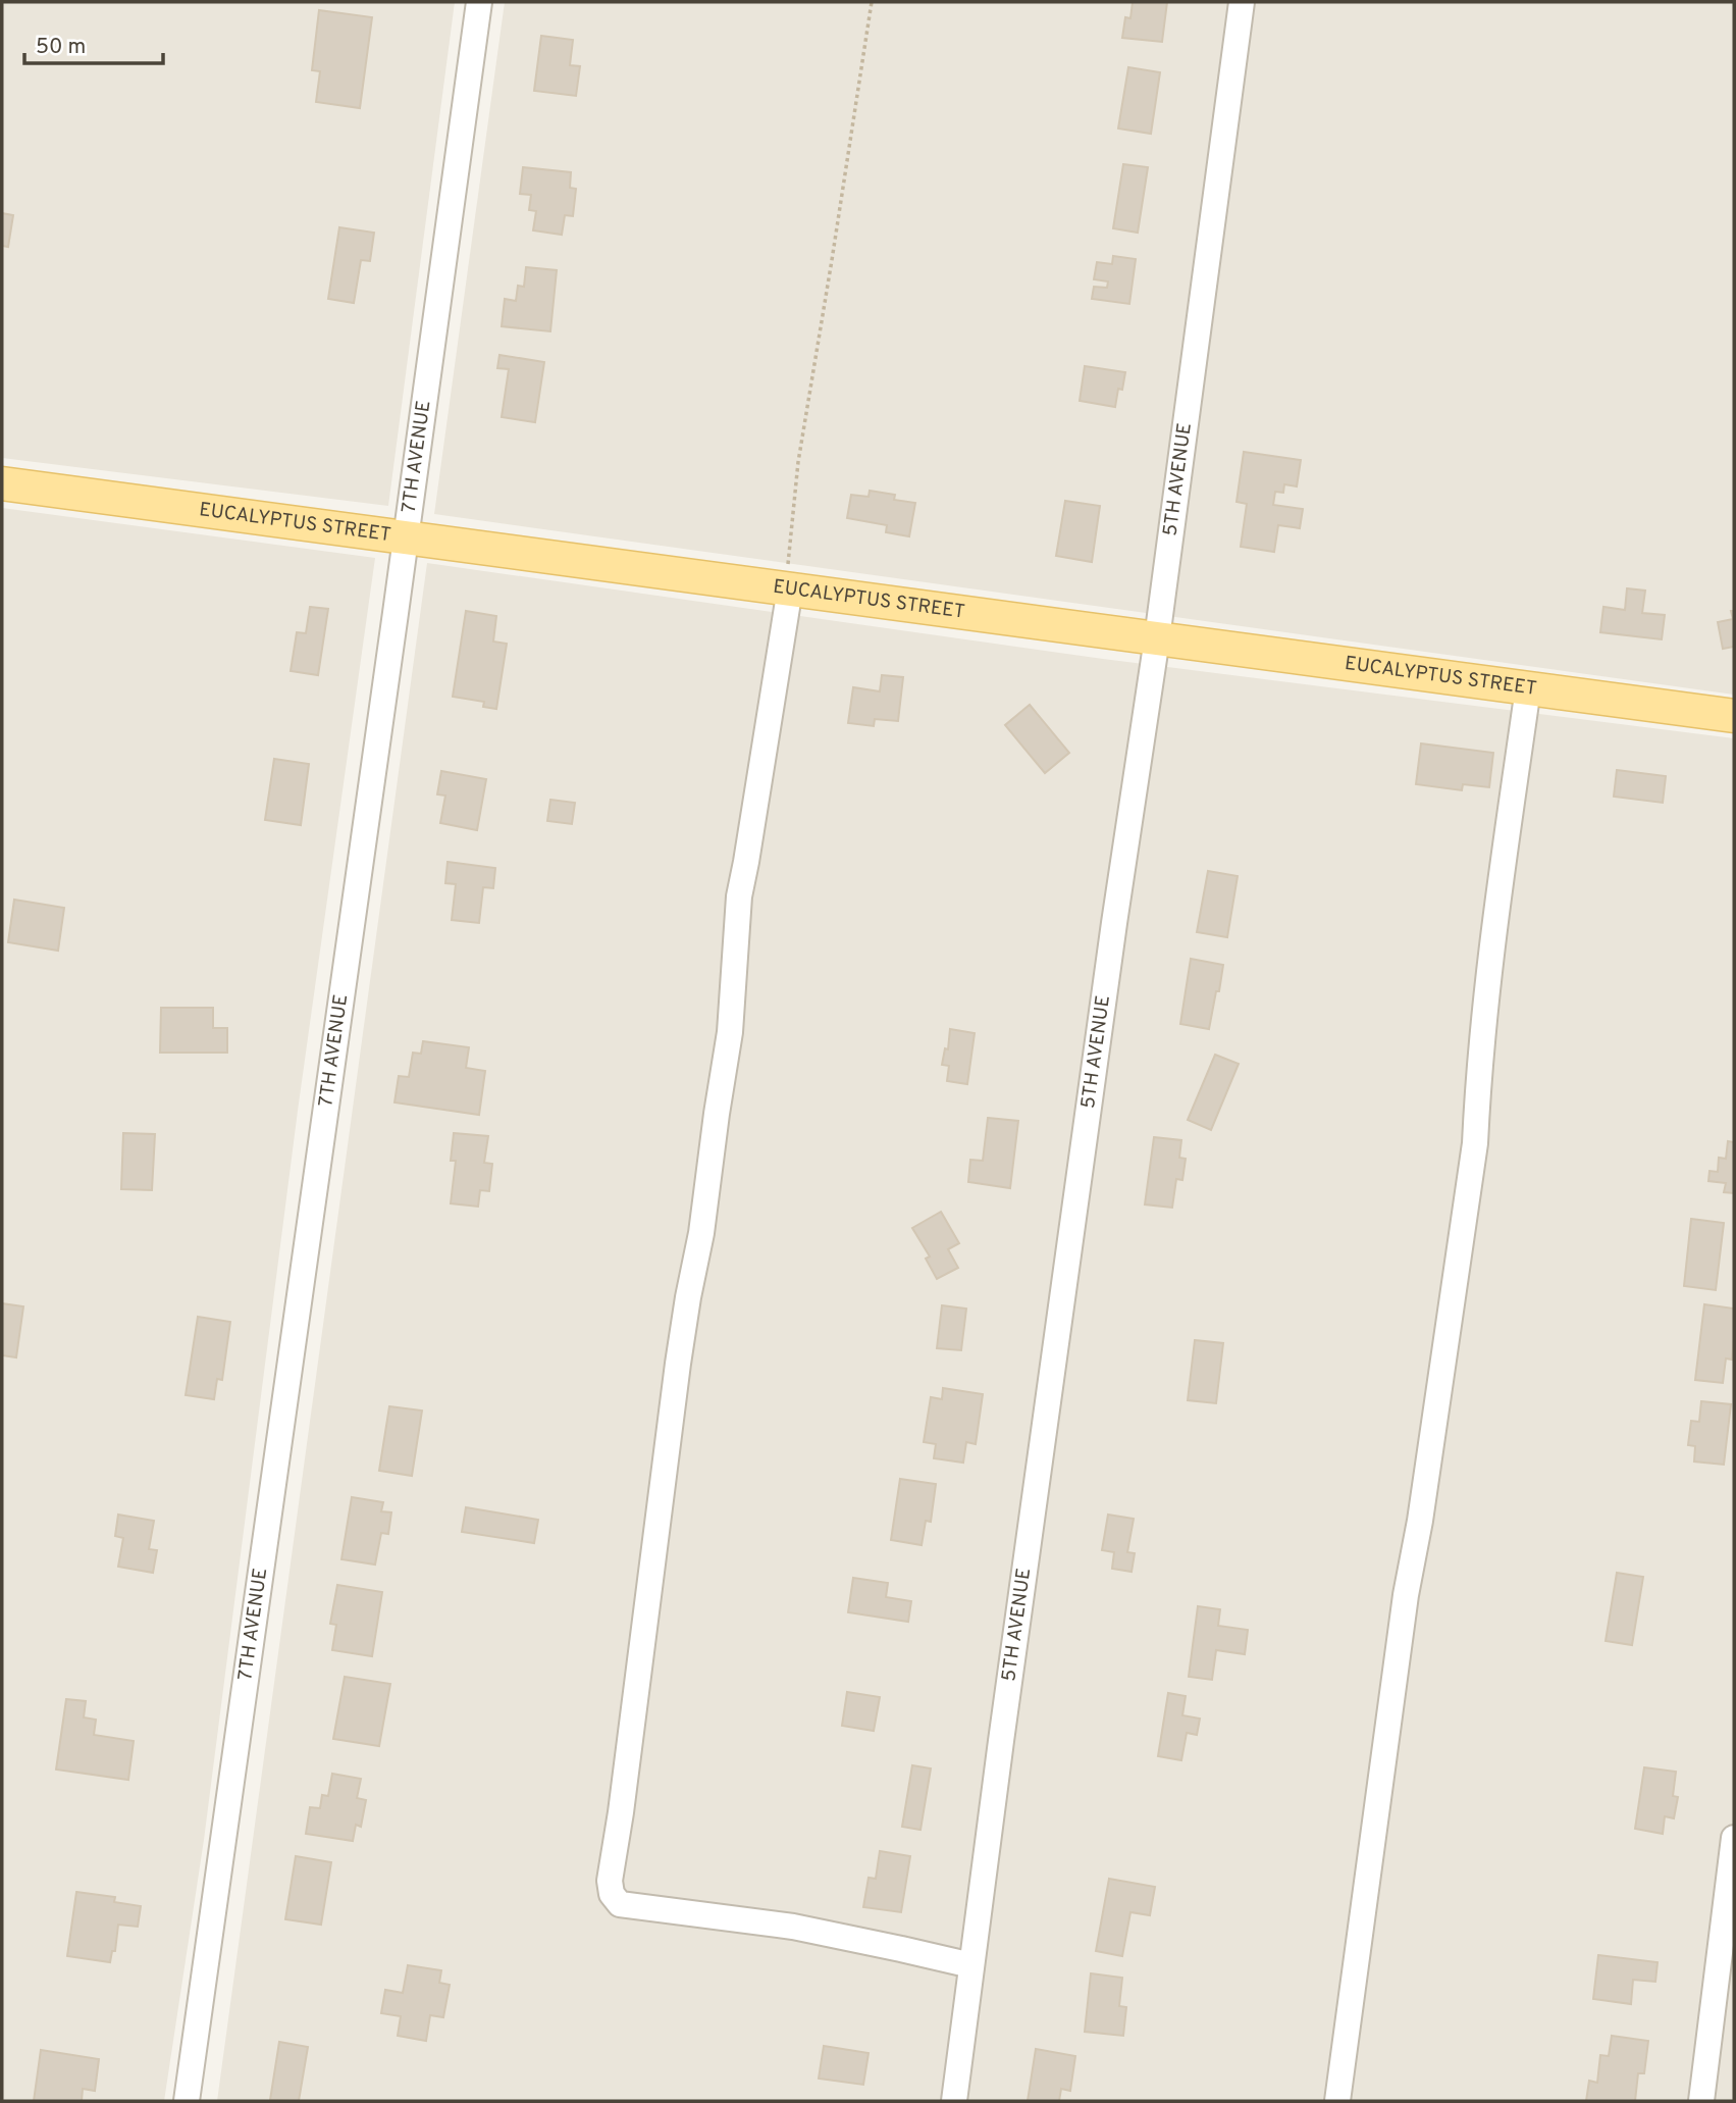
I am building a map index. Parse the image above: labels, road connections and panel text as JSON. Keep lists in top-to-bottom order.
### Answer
{
  "streets": {
    "main road": ["EUCALYPTUS STREET"],
    "street": ["7TH AVENUE", "5TH AVENUE"]
  },
  "crossings": [
    ["7TH AVENUE", "EUCALYPTUS STREET"],
    ["5TH AVENUE", "EUCALYPTUS STREET"]
  ],
  "scale_bar": "50 m"
}
